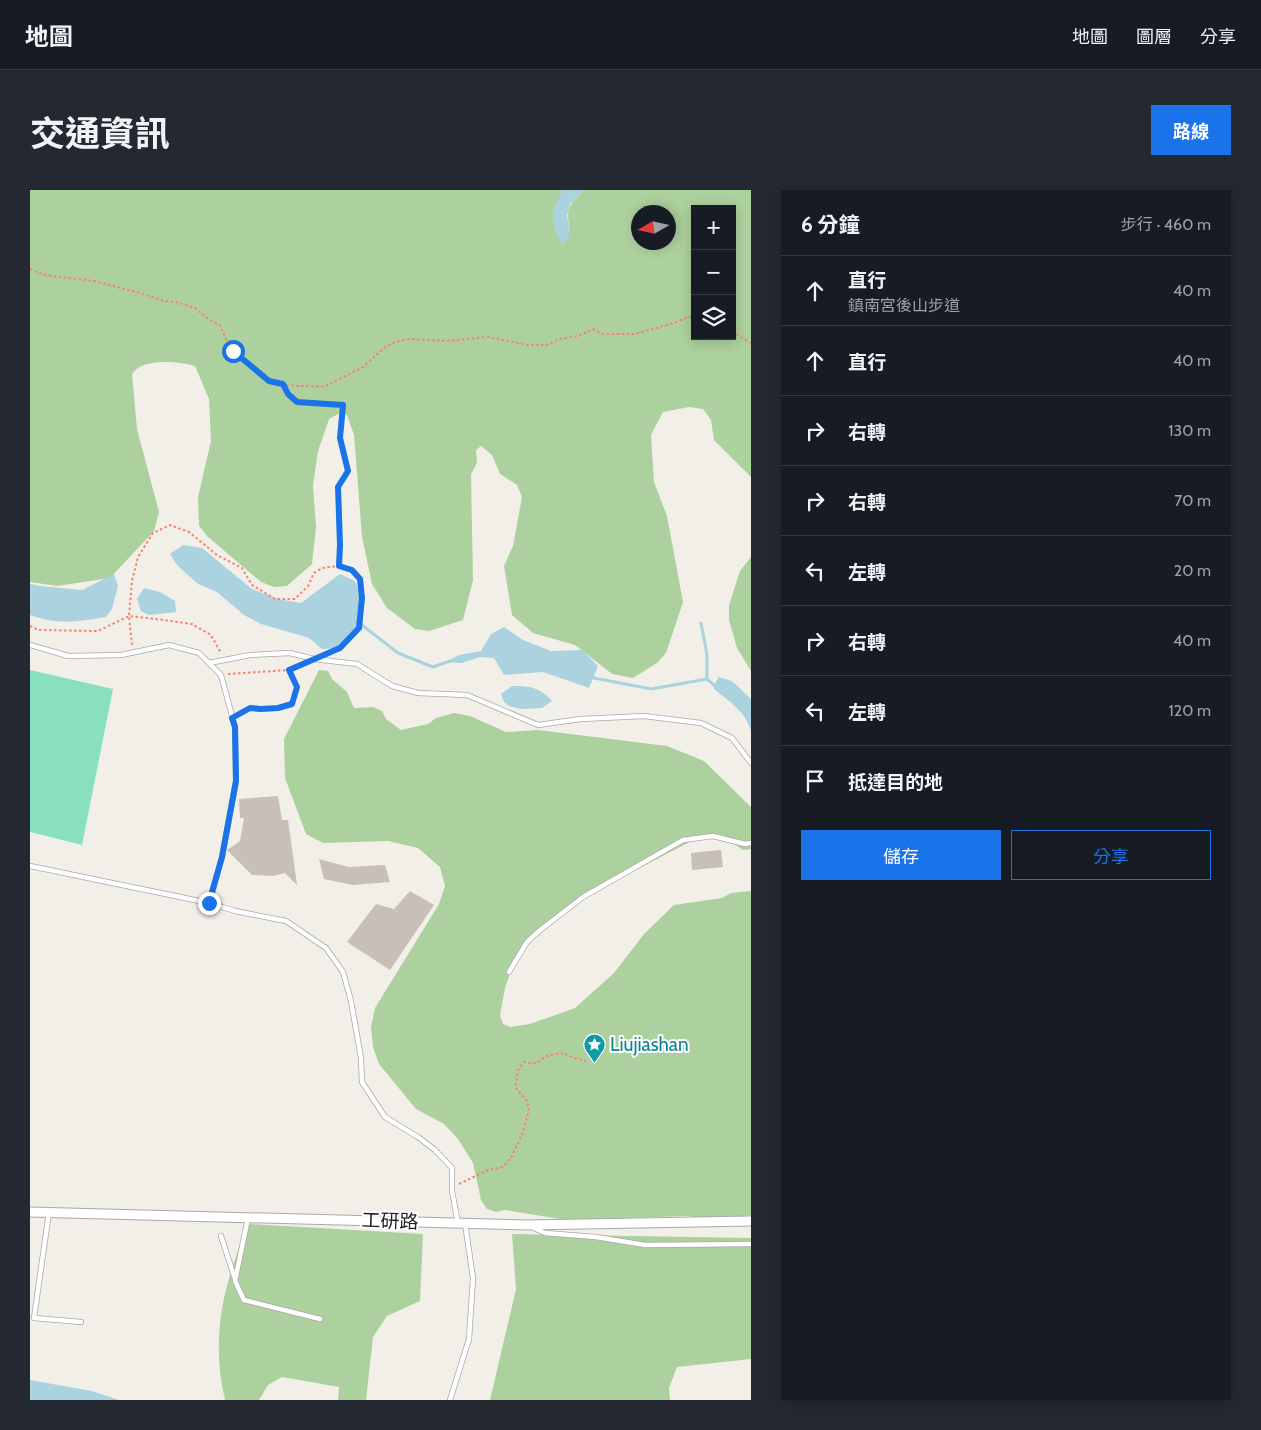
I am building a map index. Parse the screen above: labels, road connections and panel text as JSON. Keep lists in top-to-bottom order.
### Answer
{
  "streets": {
    "street": ["工研路"]
  },
  "places": {
    "place": ["Liujiashan"]
  },
  "north": "left",
  "page": {
    "header": "地圖",
    "nav": ["地圖", "圖層", "分享"],
    "title": "交通資訊",
    "buttons": [
      "路線",
      ["儲存", "分享"]
    ],
    "heading": ["6 分鐘", "步行 · 460 m"],
    "map_buttons": ["+", "−"],
    "list": [
      ["直行", "鎮南宮後山步道", "40 m"],
      ["直行", "40 m"],
      ["右轉", "130 m"],
      ["右轉", "70 m"],
      ["左轉", "20 m"],
      ["右轉", "40 m"],
      ["左轉", "120 m"],
      "抵達目的地"
    ]
  }
}
